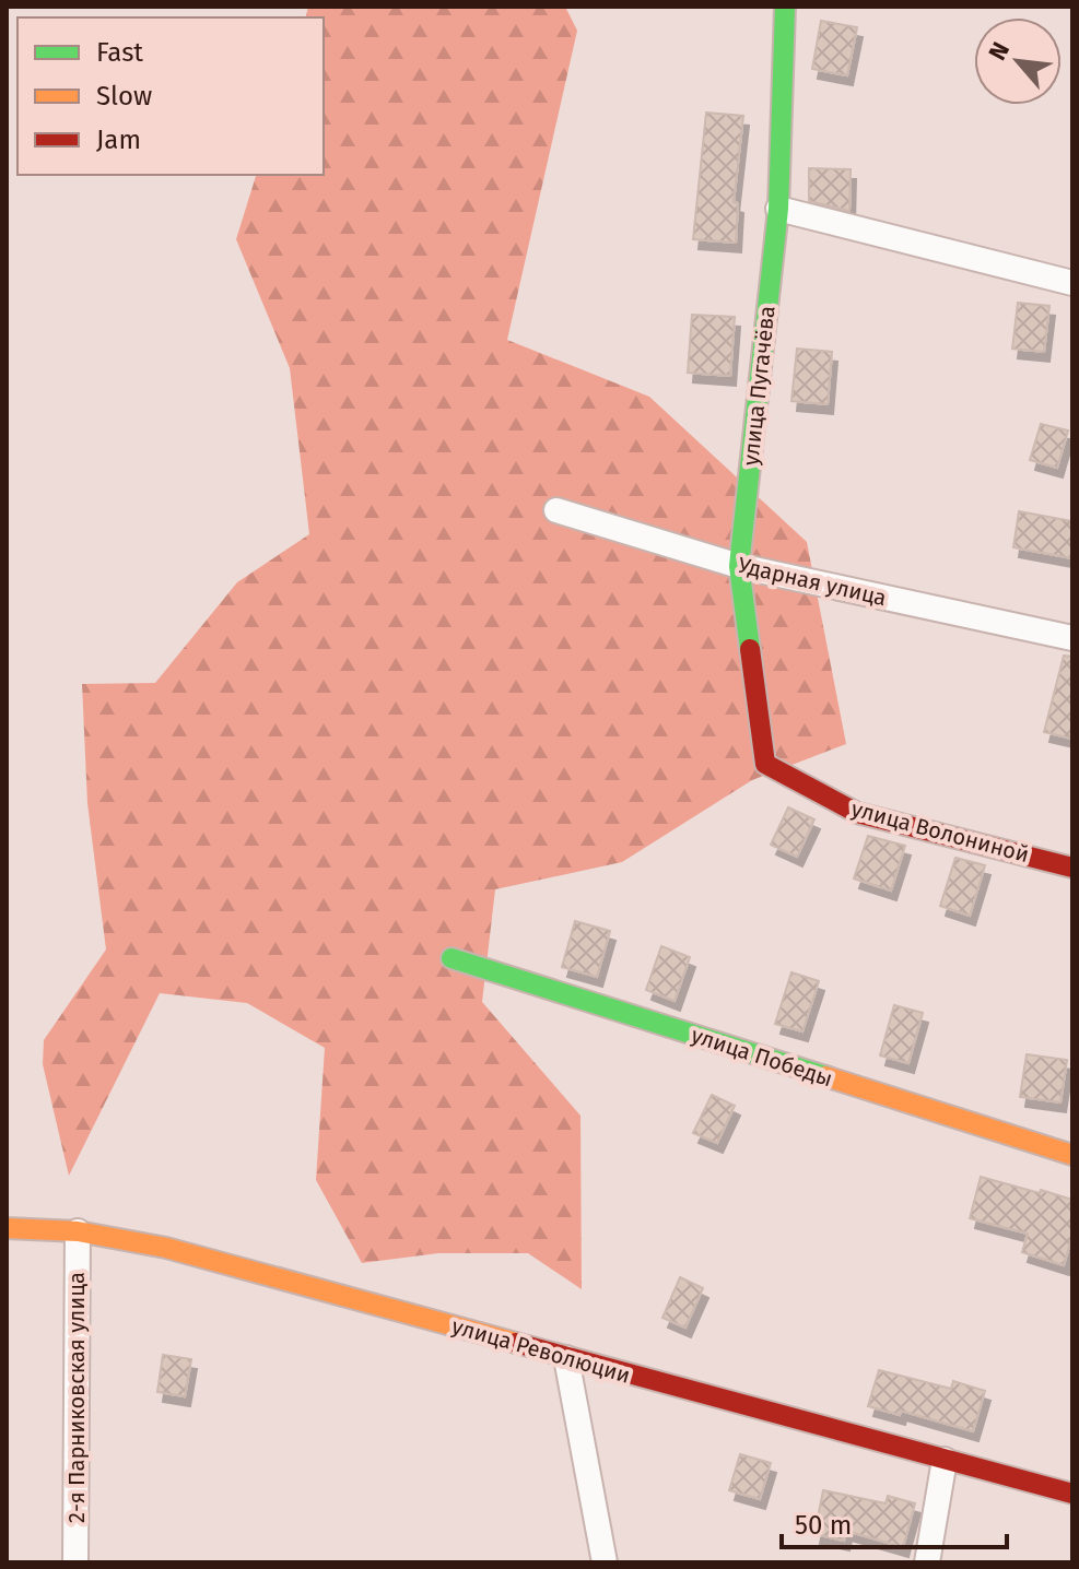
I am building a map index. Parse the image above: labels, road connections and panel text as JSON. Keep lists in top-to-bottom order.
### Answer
{
  "streets": {
    "street": [
      "улица Пугачёва",
      "Ударная улица",
      "улица Волониной",
      "улица Победы",
      "улица Революции",
      "2-я Парниковская улица"
    ]
  },
  "crossings": [
    ["улица Пугачёва", "Ударная улица"],
    ["улица Пугачёва", "улица Волониной"],
    ["улица Революции", "2-я Парниковская улица"]
  ],
  "legend": ["Fast", "Slow", "Jam"],
  "scale_bar": "50 m",
  "north": "top left"
}
